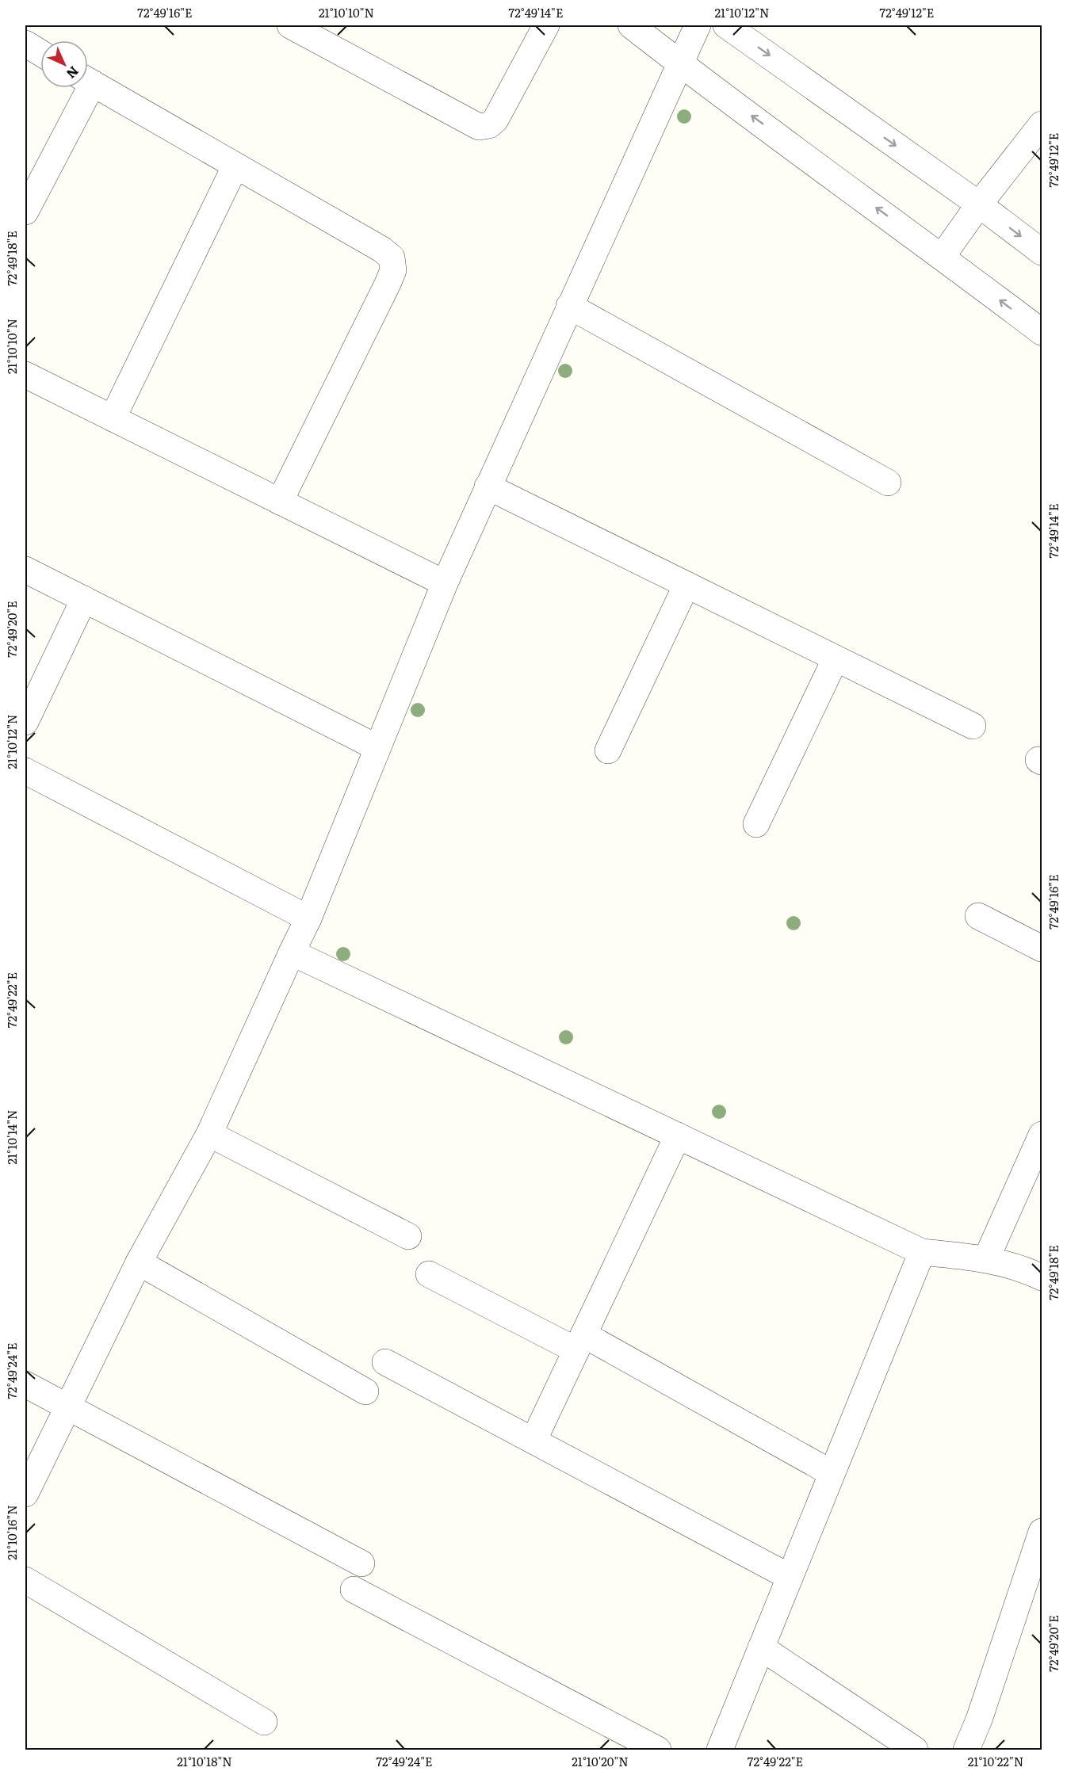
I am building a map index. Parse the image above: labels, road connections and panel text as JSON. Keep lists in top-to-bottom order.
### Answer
{
  "north": "bottom right",
  "coordinates": [
    "72°49'16\"E",
    "21°10'10\"N",
    "72°49'14\"E",
    "21°10'12\"N",
    "72°49'12\"E",
    "72°49'18\"E",
    "72°49'20\"E",
    "72°49'22\"E",
    "21°10'14\"N",
    "72°49'24\"E",
    "21°10'16\"N",
    "21°10'18\"N",
    "21°10'20\"N",
    "21°10'22\"N"
  ]
}
